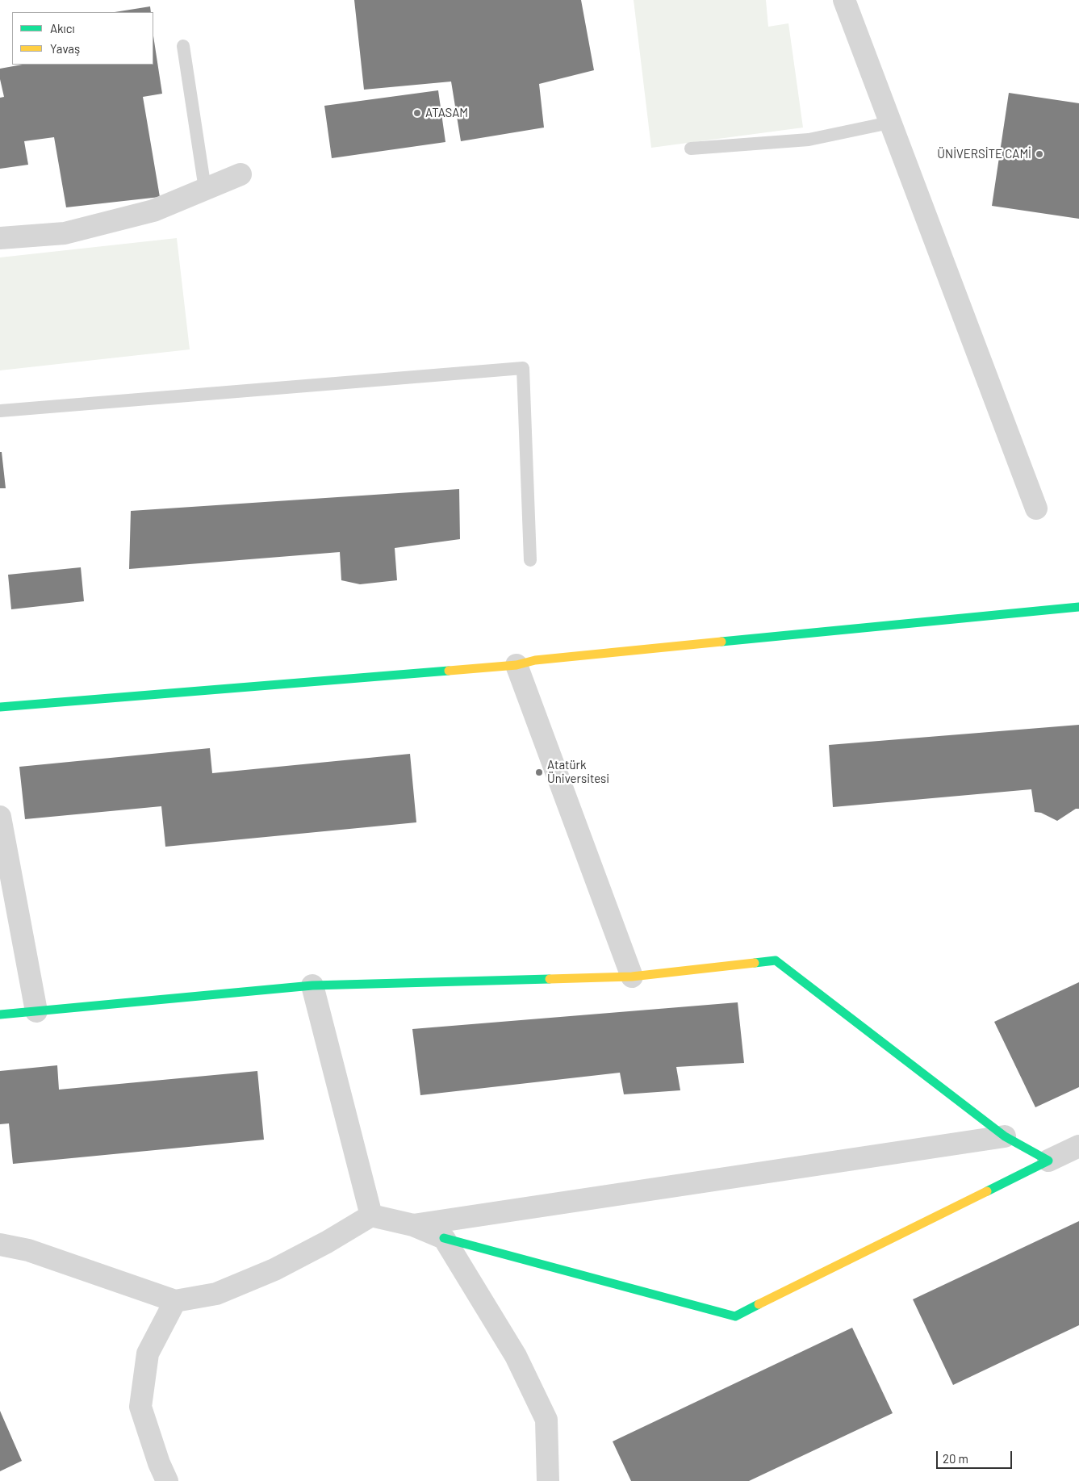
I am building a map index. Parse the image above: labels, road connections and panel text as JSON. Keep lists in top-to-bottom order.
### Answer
{
  "places": ["ATASAM", "ÜNİVERSİTE CAMİ", "Atatürk Üniversitesi"],
  "legend": ["Akıcı", "Yavaş"],
  "scale_bar": "20 m"
}
